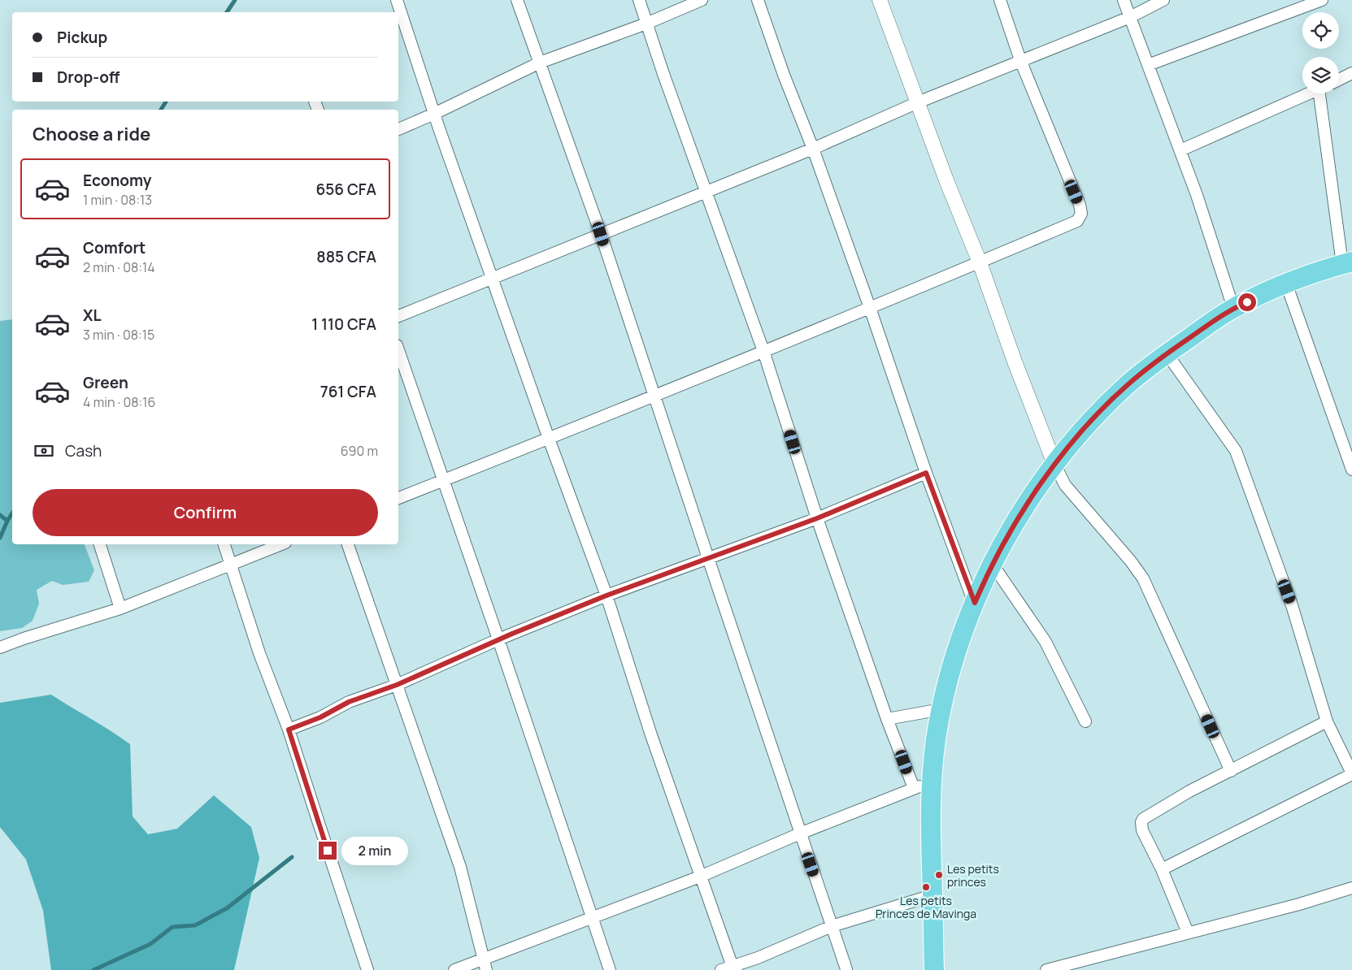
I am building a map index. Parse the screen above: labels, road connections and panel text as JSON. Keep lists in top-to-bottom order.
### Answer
{
  "places": ["Les petits princes", "Les petits Princes de Mavinga"],
  "page": {
    "banner": ["Pickup", "Drop-off"],
    "heading": "Choose a ride",
    "list": [
      {
        "name": "Economy",
        "note": "1 min · 08:13",
        "value": "656 CFA"
      },
      {
        "name": "Comfort",
        "note": "2 min · 08:14",
        "value": "885 CFA"
      },
      {
        "name": "XL",
        "note": "3 min · 08:15",
        "value": "1 110 CFA"
      },
      {
        "name": "Green",
        "note": "4 min · 08:16",
        "value": "761 CFA"
      }
    ],
    "pay": ["Cash", "690 m"],
    "buttons": "Confirm",
    "bubble": "2 min"
  }
}
